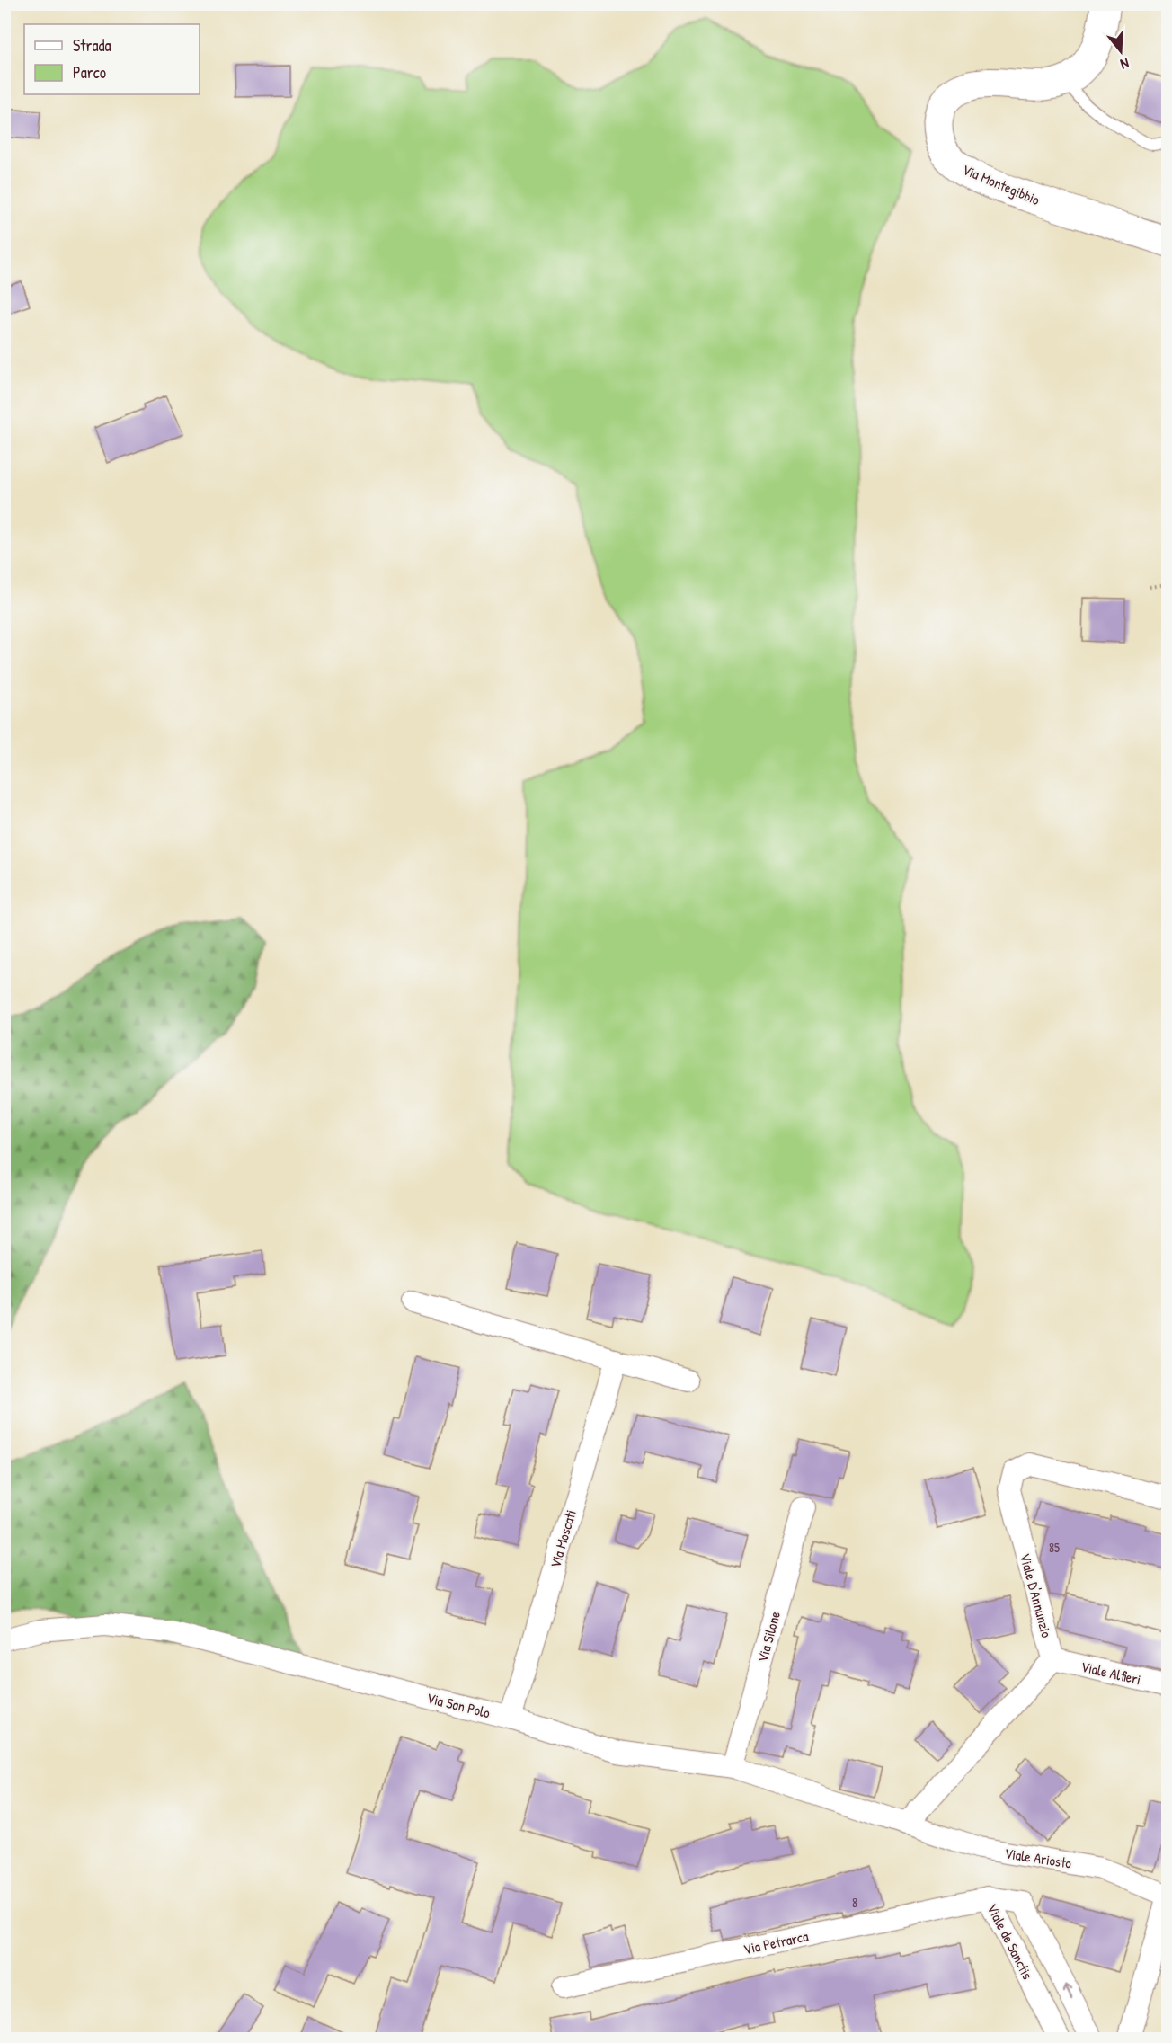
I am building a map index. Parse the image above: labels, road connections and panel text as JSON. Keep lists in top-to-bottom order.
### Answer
{
  "streets": {
    "main road": ["Via Montegibbio"],
    "street": [
      "Via Moscati",
      "Viale D'Annunzio",
      "Via Silone",
      "Viale Alfieri",
      "Via San Polo",
      "Viale Ariosto",
      "Viale de Sanctis",
      "Via Petrarca"
    ]
  },
  "crossings": [
    ["Via Moscati", "Via San Polo"],
    ["Viale D'Annunzio", "Viale Alfieri"],
    ["Via Silone", "Via San Polo"],
    ["Via San Polo", "Viale Ariosto"],
    ["Viale de Sanctis", "Via Petrarca"]
  ],
  "house_numbers": ["85", "8"],
  "legend": ["Strada", "Parco"],
  "north": "bottom"
}
